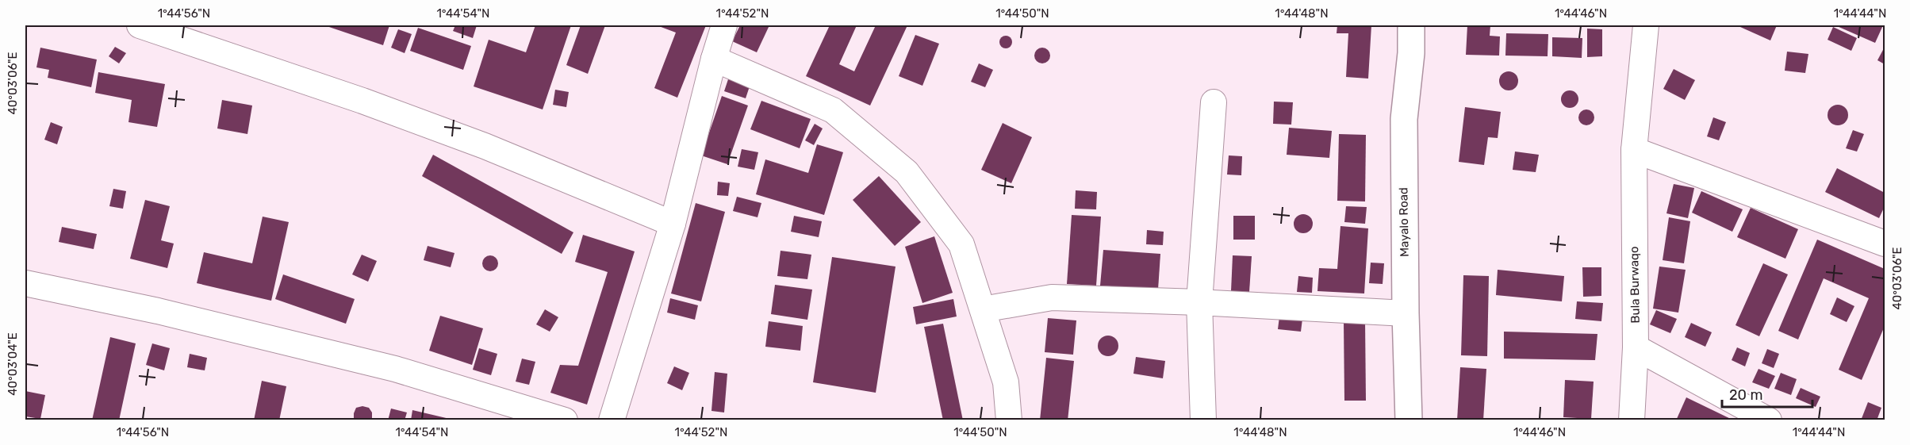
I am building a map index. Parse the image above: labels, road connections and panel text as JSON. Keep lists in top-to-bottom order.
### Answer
{
  "streets": {
    "street": ["Mayalo Road", "Bula Burwaqo"]
  },
  "scale_bar": "20 m",
  "coordinates": [
    "1°44'56\"N",
    "1°44'54\"N",
    "1°44'52\"N",
    "1°44'50\"N",
    "1°44'48\"N",
    "1°44'46\"N",
    "1°44'44\"N",
    "40°03'06\"E",
    "40°03'04\"E"
  ]
}
